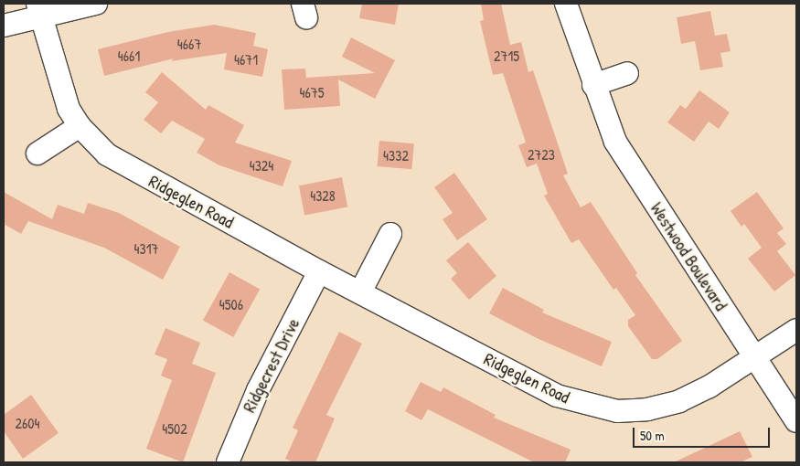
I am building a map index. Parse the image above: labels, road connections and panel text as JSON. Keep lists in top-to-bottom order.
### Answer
{
  "streets": {
    "street": ["Ridgeglen Road", "Westwood Boulevard", "Ridgecrest Drive"]
  },
  "crossings": [
    ["Ridgeglen Road", "Westwood Boulevard"],
    ["Ridgeglen Road", "Ridgecrest Drive"]
  ],
  "house_numbers": [
    "4667",
    "4661",
    "2715",
    "4671",
    "4675",
    "2723",
    "4332",
    "4324",
    "4328",
    "4317",
    "4506",
    "2604",
    "4502"
  ],
  "scale_bar": "50 m"
}
